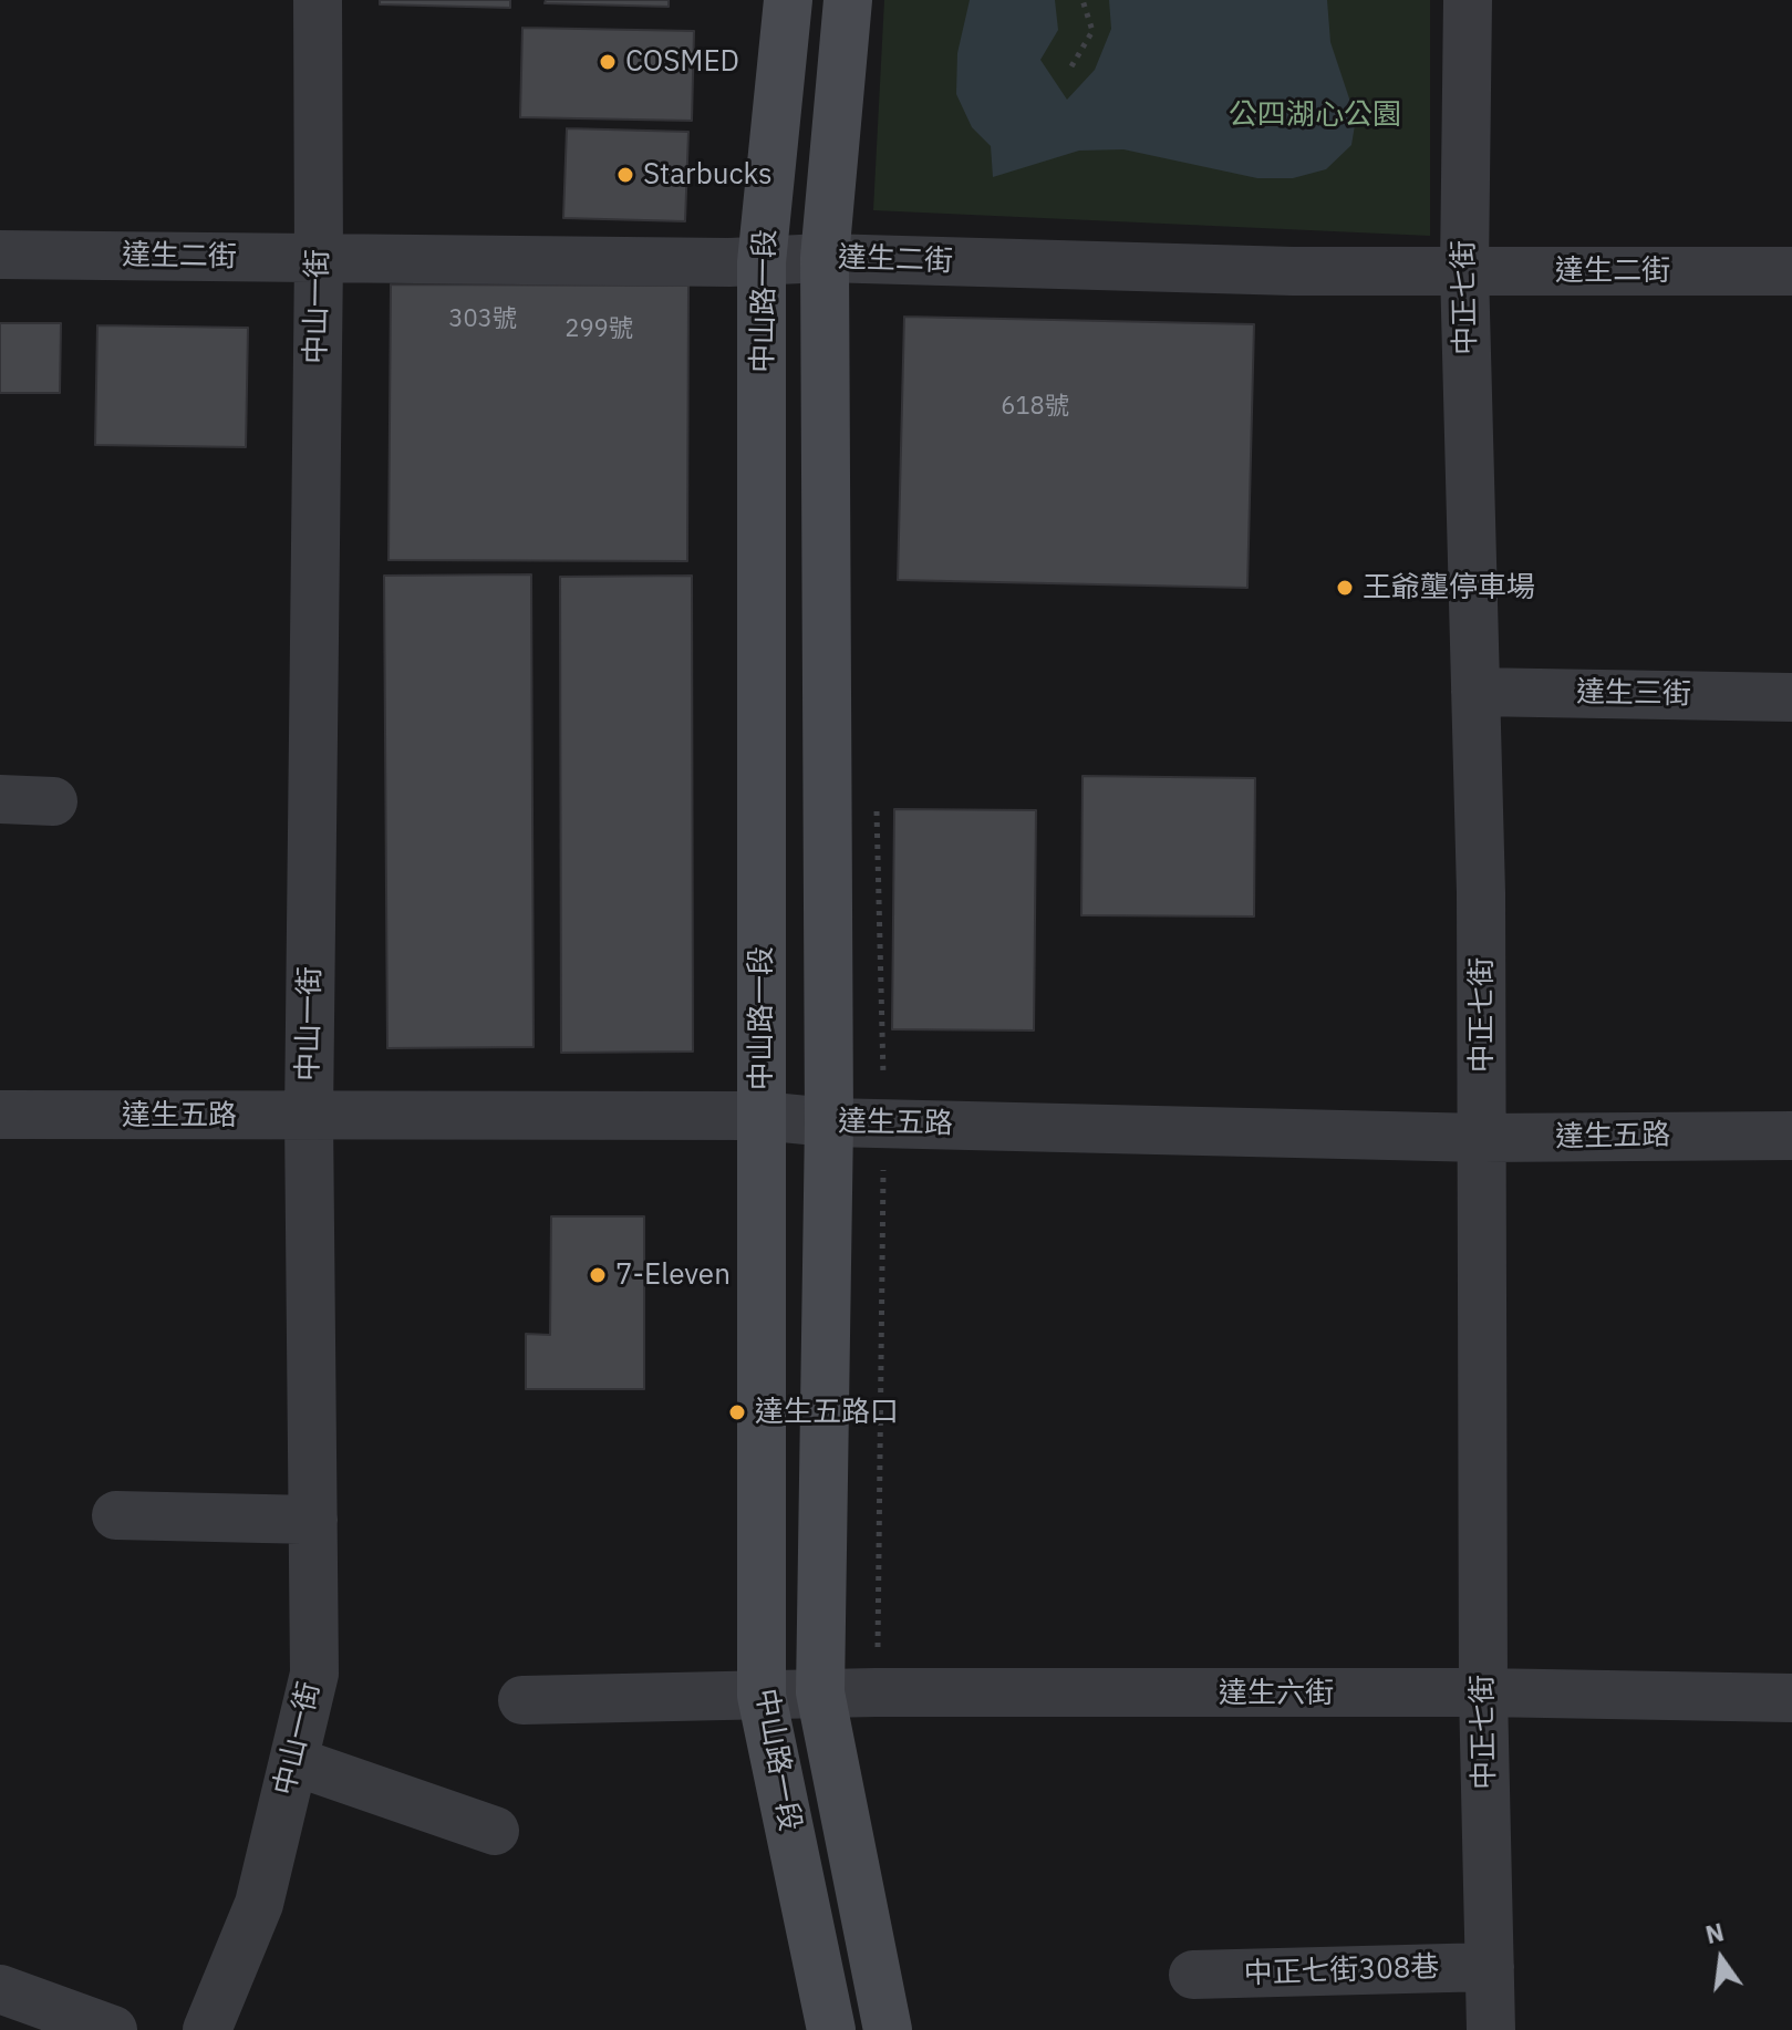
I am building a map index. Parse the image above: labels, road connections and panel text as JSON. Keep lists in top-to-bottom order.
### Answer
{
  "streets": {
    "street": [
      "達生二街",
      "中正七街",
      "中山路一段",
      "中山一街",
      "達生三街",
      "達生五路",
      "達生六街",
      "中正七街308巷"
    ]
  },
  "crossings": [
    ["達生二街", "中正七街"],
    ["達生二街", "中山路一段"],
    ["達生二街", "中山一街"],
    ["中正七街", "達生三街"],
    ["中正七街", "達生五路"],
    ["中正七街", "達生六街"],
    ["中正七街", "中正七街308巷"],
    ["中山路一段", "達生五路"],
    ["中山路一段", "達生六街"],
    ["中山一街", "達生五路"]
  ],
  "parks": ["公四湖心公園"],
  "places": [
    "COSMED",
    "Starbucks",
    "王爺壟停車場",
    "7-Eleven",
    "達生五路口"
  ],
  "house_numbers": ["303號", "299號", "618號"],
  "north": "top"
}
